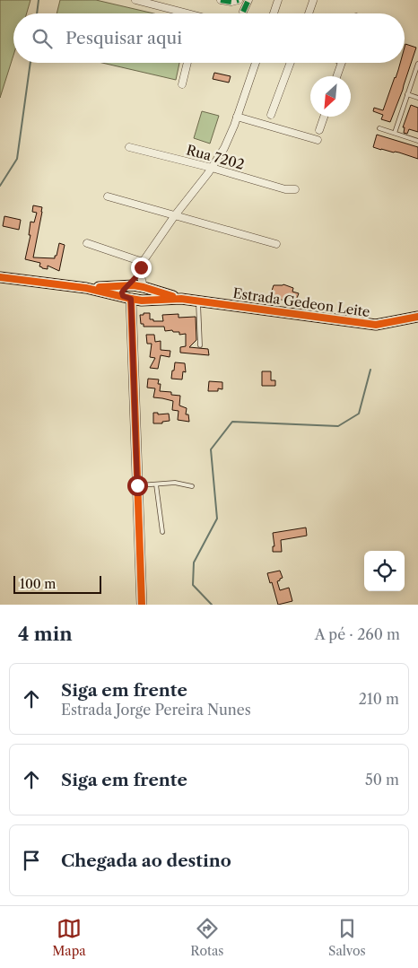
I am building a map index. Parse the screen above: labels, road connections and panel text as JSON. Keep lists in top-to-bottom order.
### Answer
{
  "streets": {
    "main road": ["Estrada Gedeon Leite"],
    "street": ["Rua 7202"]
  },
  "scale_bar": "100 m",
  "north": "bottom left",
  "page": {
    "search": "Pesquisar aqui",
    "scale": "100 m",
    "heading": ["4 min", "A pé · 260 m"],
    "list": [
      ["Siga em frente", "Estrada Jorge Pereira Nunes", "210 m"],
      ["Siga em frente", "50 m"],
      "Chegada ao destino"
    ],
    "nav": ["Mapa", "Rotas", "Salvos"]
  }
}
